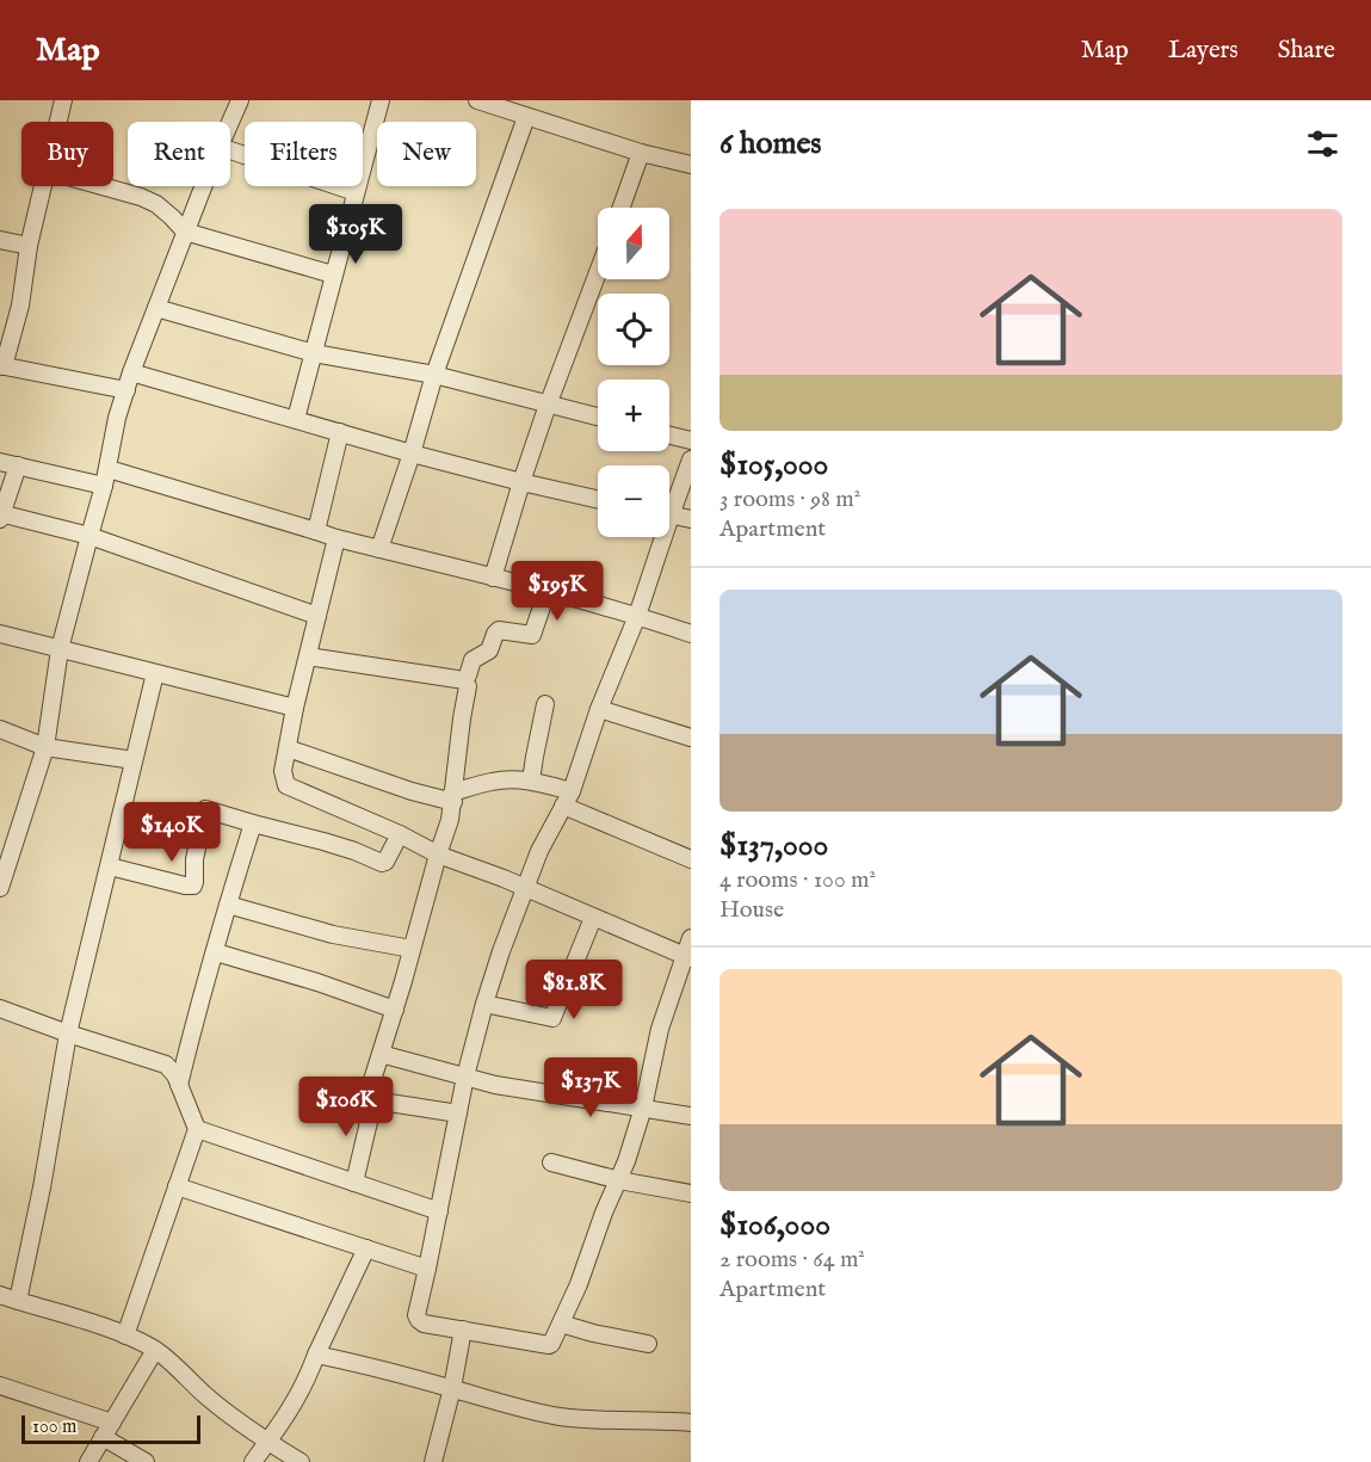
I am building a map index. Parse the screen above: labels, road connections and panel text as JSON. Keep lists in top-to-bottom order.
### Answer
{
  "scale_bar": "100 m",
  "north": "top",
  "page": {
    "header": "Map",
    "nav": ["Map", "Layers", "Share"],
    "heading": "6 homes",
    "chip": [
      "Buy",
      "Rent",
      "Filters",
      "New"
    ],
    "list": [
      {
        "name": "$105,000",
        "note": "3 rooms · 98 m² · Apartment"
      },
      {
        "name": "$137,000",
        "note": "4 rooms · 100 m² · House"
      },
      {
        "name": "$106,000",
        "note": "2 rooms · 64 m² · Apartment"
      }
    ],
    "price": [
      "$105K",
      "$195K",
      "$140K",
      "$81.8K",
      "$137K",
      "$106K"
    ],
    "map_buttons": ["+", "−"],
    "scale": "100 m"
  }
}
